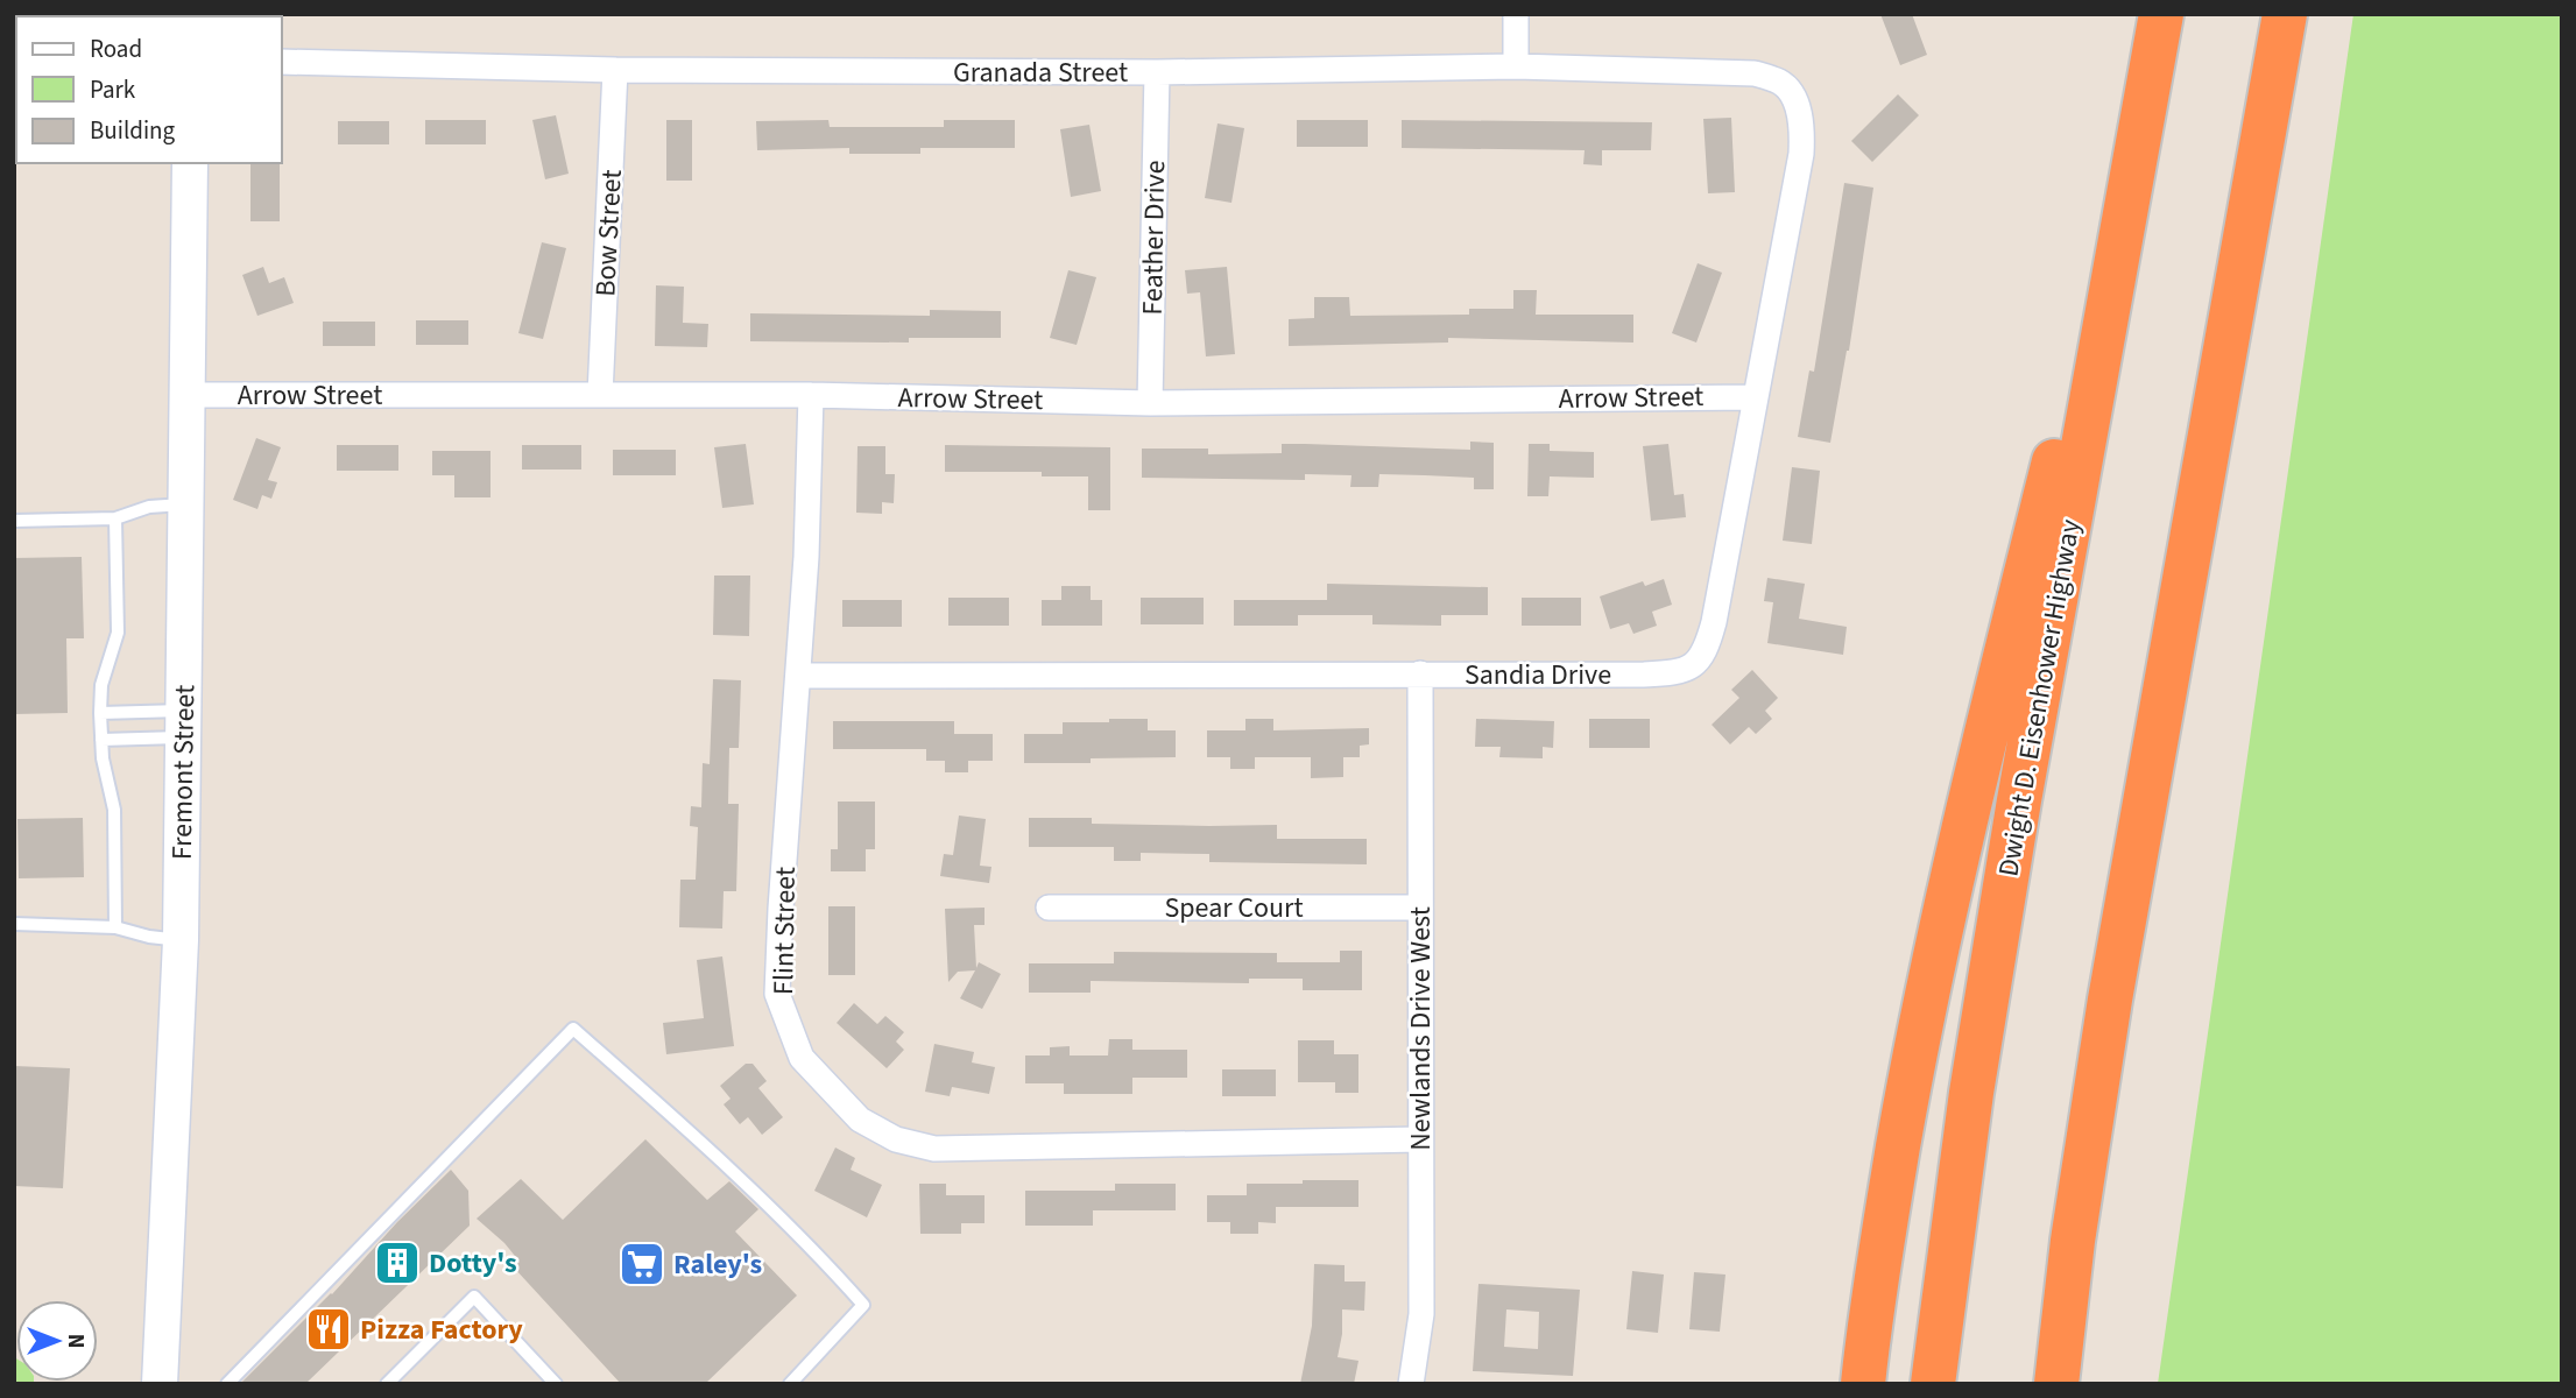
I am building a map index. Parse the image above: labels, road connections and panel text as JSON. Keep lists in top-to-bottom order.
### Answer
{
  "streets": {
    "highway": ["Dwight D. Eisenhower Highway"],
    "street": [
      "Granada Street",
      "Bow Street",
      "Feather Drive",
      "Arrow Street",
      "Sandia Drive",
      "Fremont Street",
      "Spear Court",
      "Flint Street",
      "Newlands Drive West"
    ]
  },
  "crossings": [
    ["Granada Street", "Bow Street"],
    ["Granada Street", "Feather Drive"],
    ["Granada Street", "Sandia Drive"],
    ["Bow Street", "Arrow Street"],
    ["Feather Drive", "Arrow Street"],
    ["Arrow Street", "Sandia Drive"],
    ["Arrow Street", "Fremont Street"],
    ["Arrow Street", "Flint Street"],
    ["Sandia Drive", "Flint Street"],
    ["Sandia Drive", "Newlands Drive West"],
    ["Spear Court", "Newlands Drive West"],
    ["Flint Street", "Newlands Drive West"]
  ],
  "places": {
    "building": ["Dotty's"],
    "supermarket": ["Raley's"],
    "restaurant": ["Pizza Factory"]
  },
  "legend": ["Road", "Park", "Building"],
  "north": "right"
}
